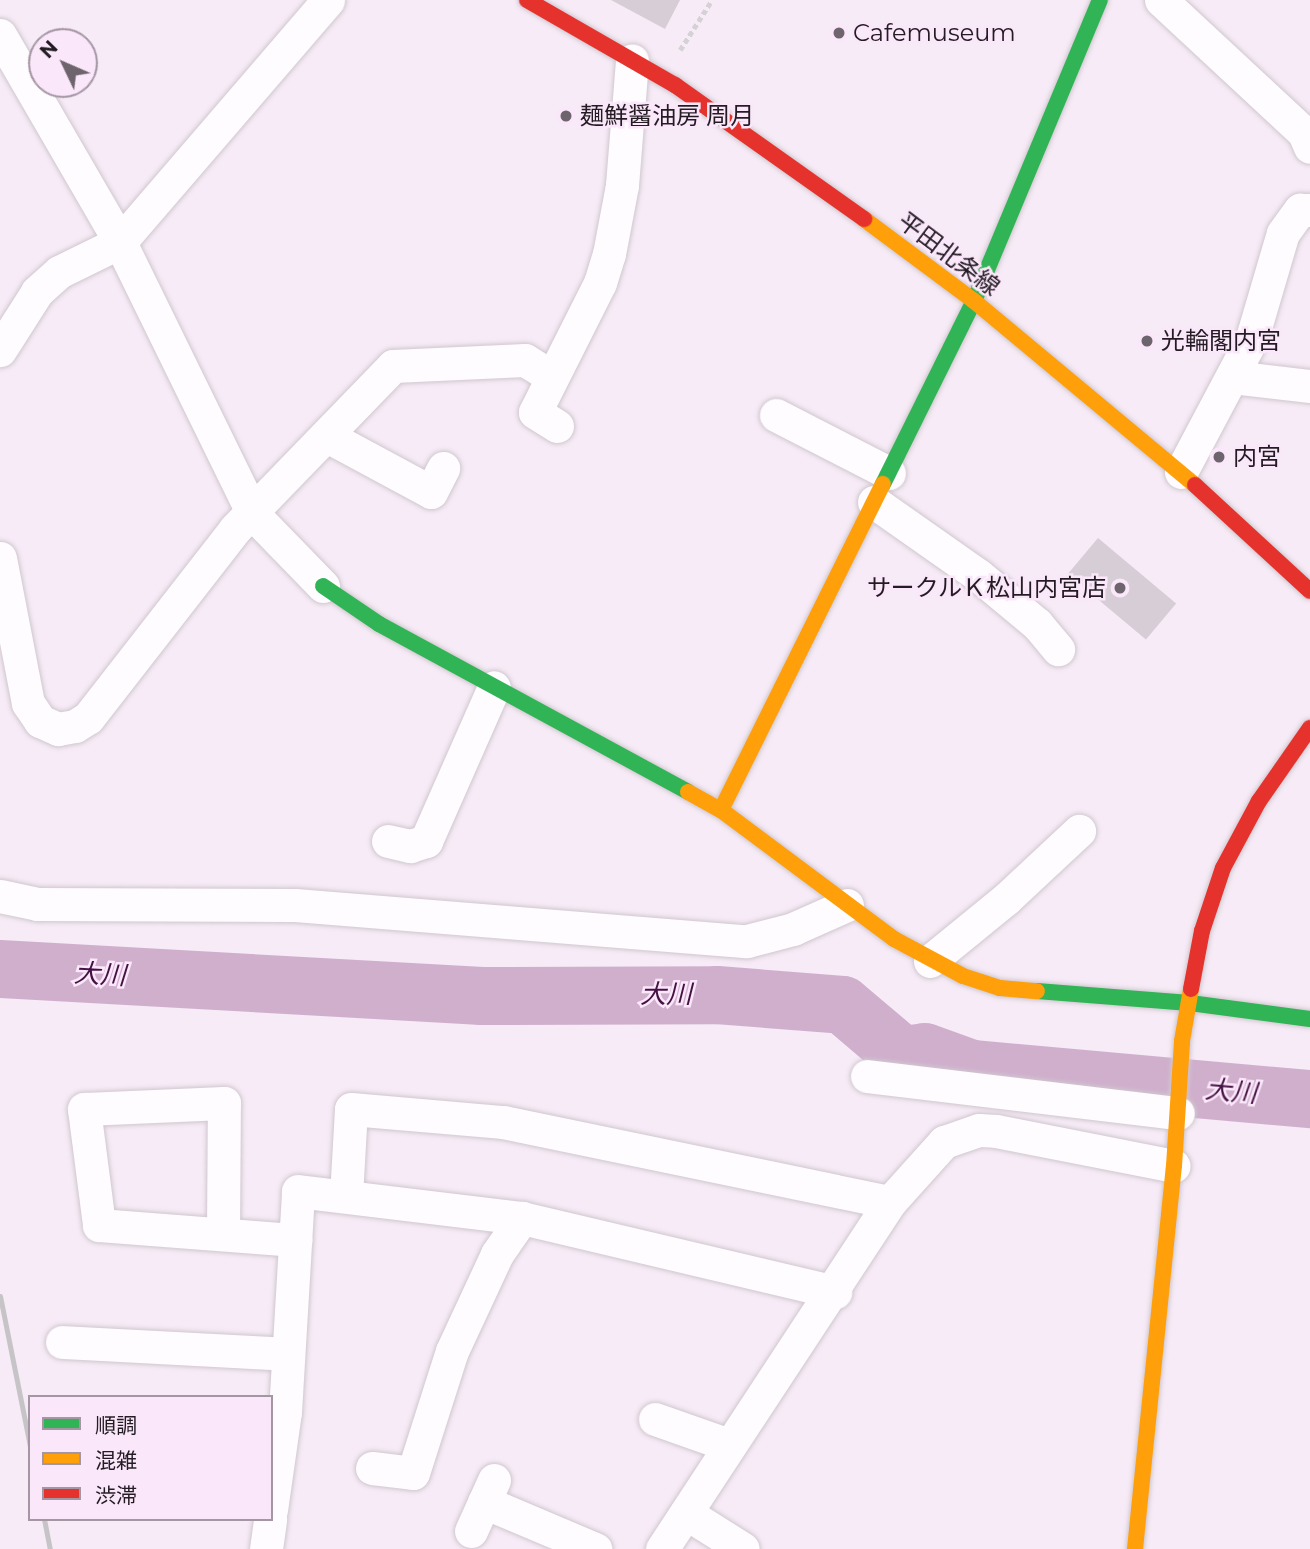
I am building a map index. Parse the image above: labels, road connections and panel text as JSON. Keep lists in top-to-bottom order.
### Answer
{
  "streets": {
    "street": ["平田北条線"]
  },
  "water": ["大川"],
  "places": [
    "Cafemuseum",
    "麺鮮醤油房 周月",
    "光輪閣内宮",
    "内宮",
    "サークルＫ松山内宮店"
  ],
  "legend": ["順調", "混雑", "渋滞"],
  "north": "top left"
}
